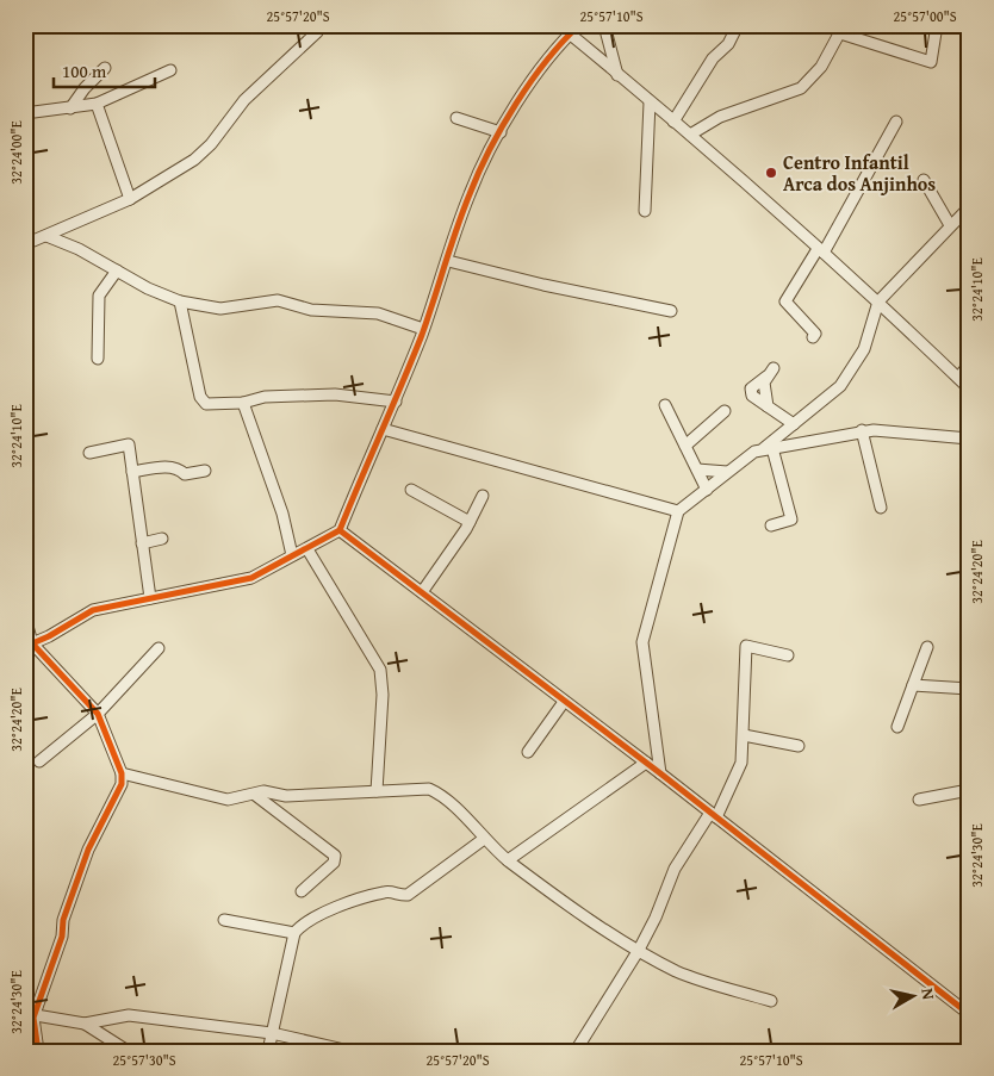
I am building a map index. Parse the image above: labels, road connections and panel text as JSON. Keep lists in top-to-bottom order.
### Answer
{
  "places": ["Centro Infantil Arca dos Anjinhos"],
  "scale_bar": "100 m",
  "north": "right",
  "coordinates": [
    "25°57'20\"S",
    "25°57'10\"S",
    "25°57'00\"S",
    "32°24'00\"E",
    "32°24'10\"E",
    "32°24'20\"E",
    "32°24'30\"E",
    "25°57'30\"S"
  ]
}
